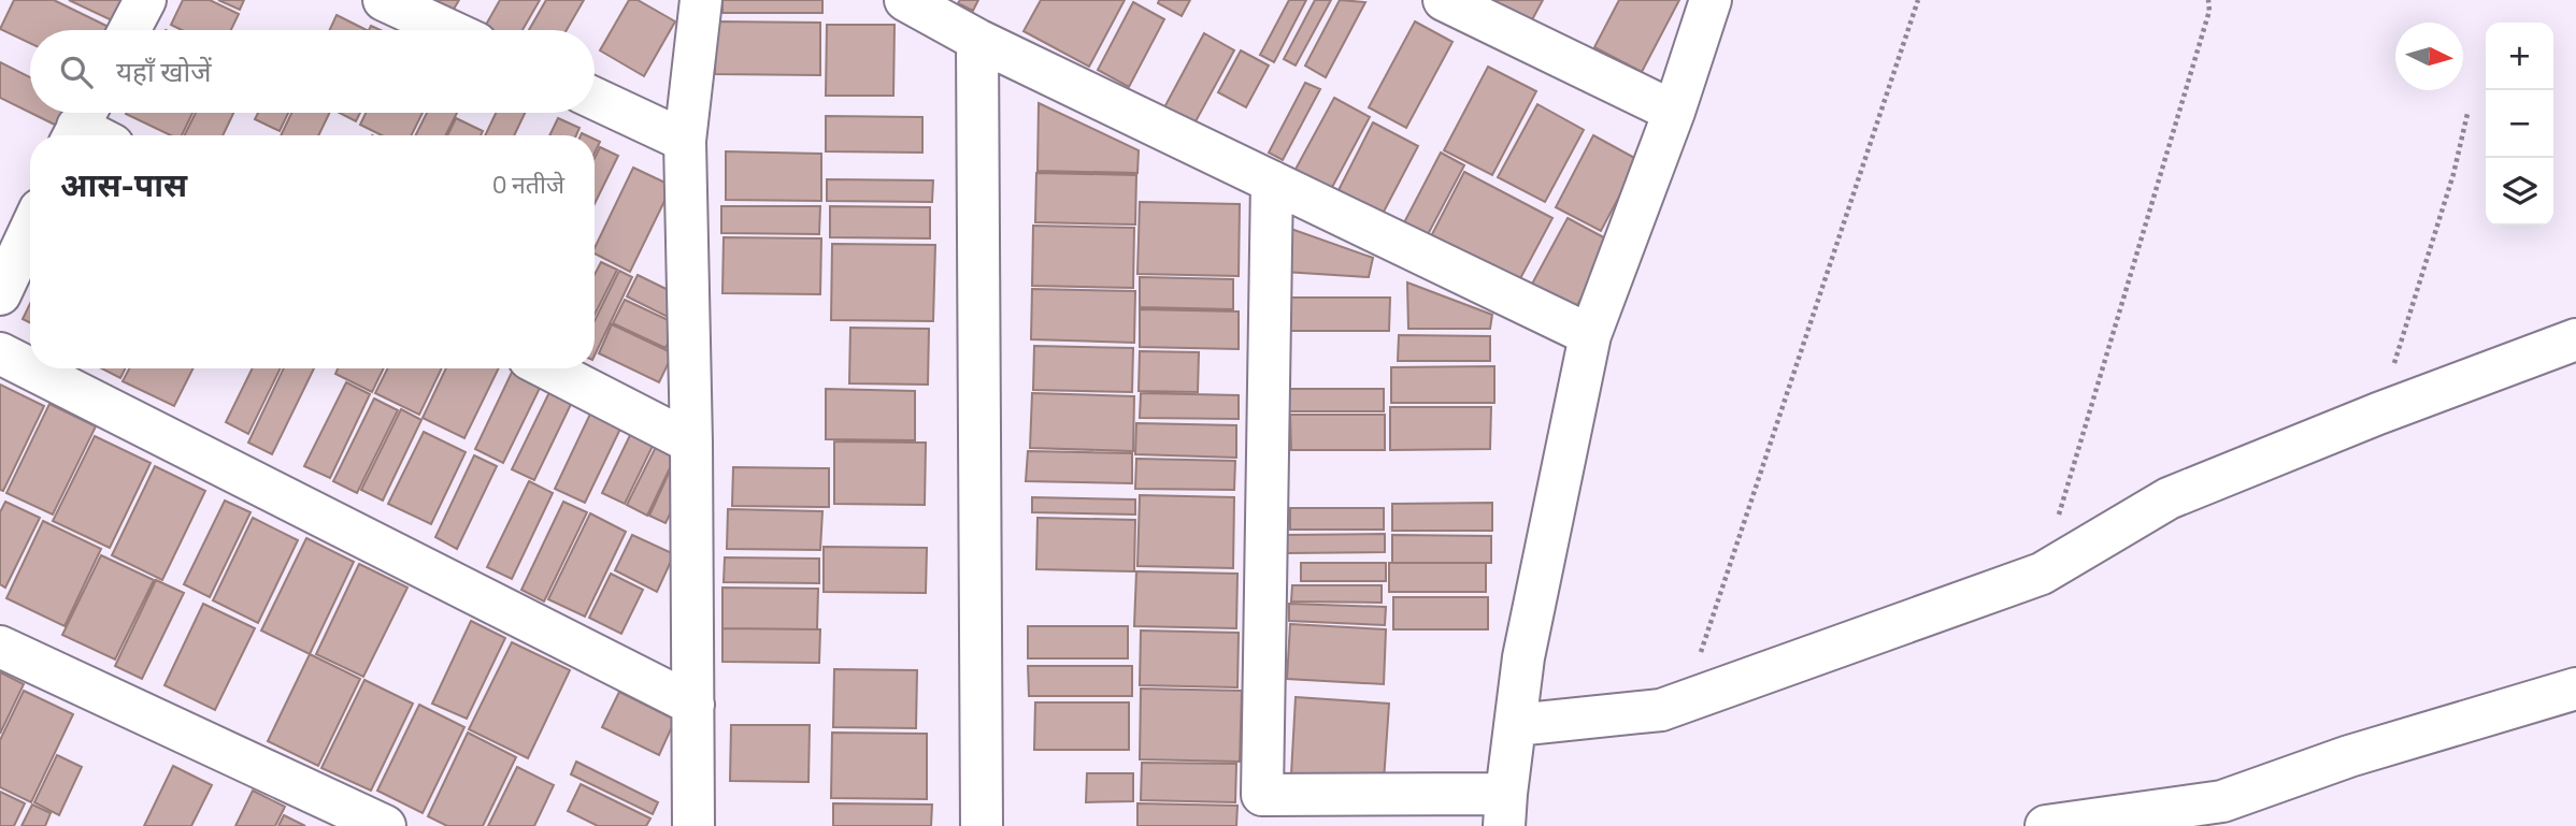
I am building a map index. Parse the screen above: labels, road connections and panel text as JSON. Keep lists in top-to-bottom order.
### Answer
{
  "north": "right",
  "page": {
    "map_buttons": ["+", "−"],
    "search": "यहाँ खोजें",
    "heading": ["आस-पास", "0 नतीजे"]
  }
}
